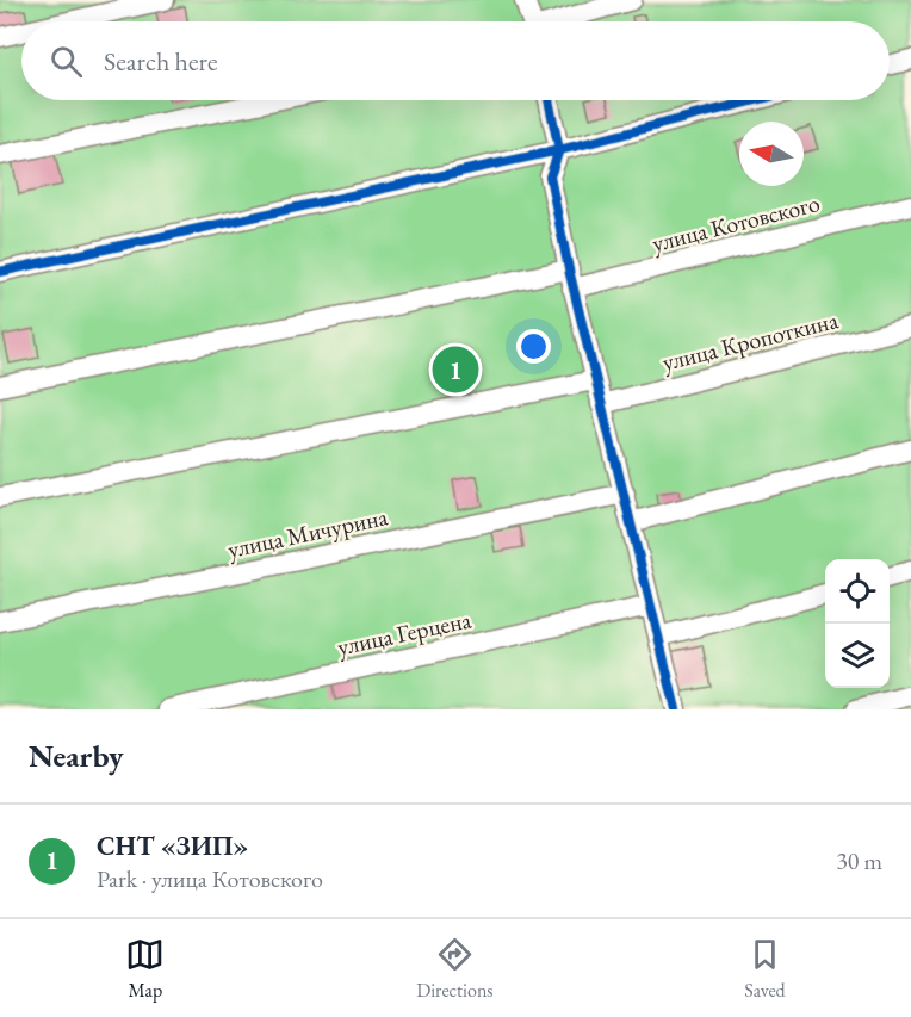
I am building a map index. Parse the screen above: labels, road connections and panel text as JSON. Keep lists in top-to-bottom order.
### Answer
{
  "streets": {
    "street": [
      "улица Котовского",
      "улица Кропоткина",
      "улица Мичурина",
      "улица Герцена"
    ]
  },
  "north": "left",
  "page": {
    "search": "Search here",
    "pins": "1",
    "heading": "Nearby",
    "list": [
      {
        "mark": "1",
        "name": "СНТ «ЗИП»",
        "note": "Park · улица Котовского",
        "value": "30 m"
      }
    ],
    "nav": ["Map", "Directions", "Saved"]
  }
}
